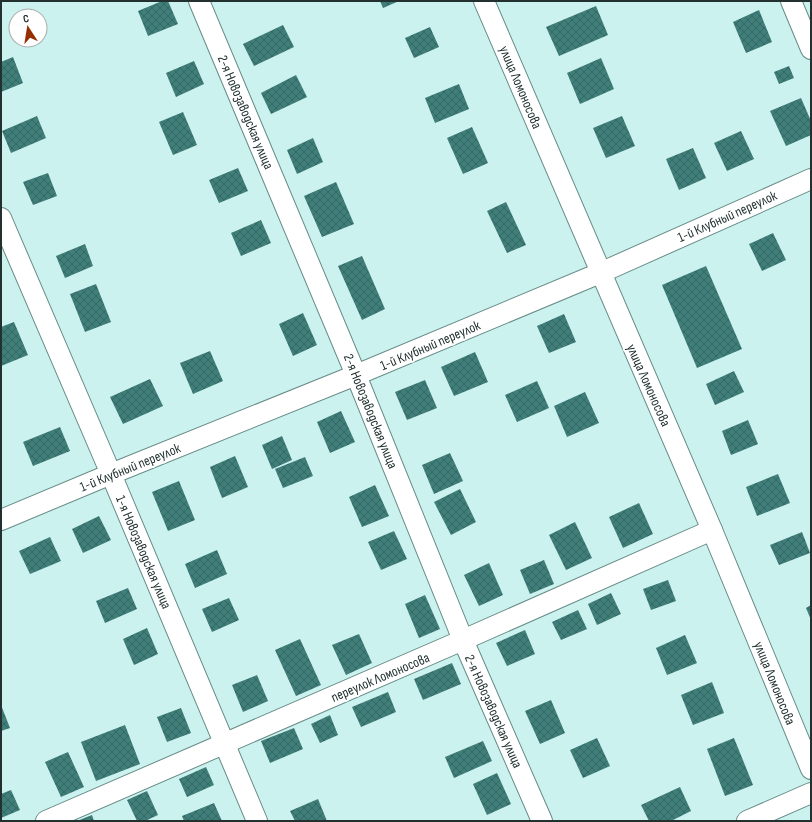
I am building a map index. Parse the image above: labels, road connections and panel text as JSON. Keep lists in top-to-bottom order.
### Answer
{
  "streets": {
    "street": [
      "улица Ломоносова",
      "2-я Новозаводская улица",
      "1-й Клубный переулок",
      "1-я Новозаводская улица",
      "переулок Ломоносова"
    ]
  },
  "crossings": [
    ["улица Ломоносова", "1-й Клубный переулок"],
    ["улица Ломоносова", "переулок Ломоносова"],
    ["2-я Новозаводская улица", "1-й Клубный переулок"],
    ["2-я Новозаводская улица", "переулок Ломоносова"],
    ["1-й Клубный переулок", "1-я Новозаводская улица"],
    ["1-я Новозаводская улица", "переулок Ломоносова"]
  ],
  "north": "top"
}
